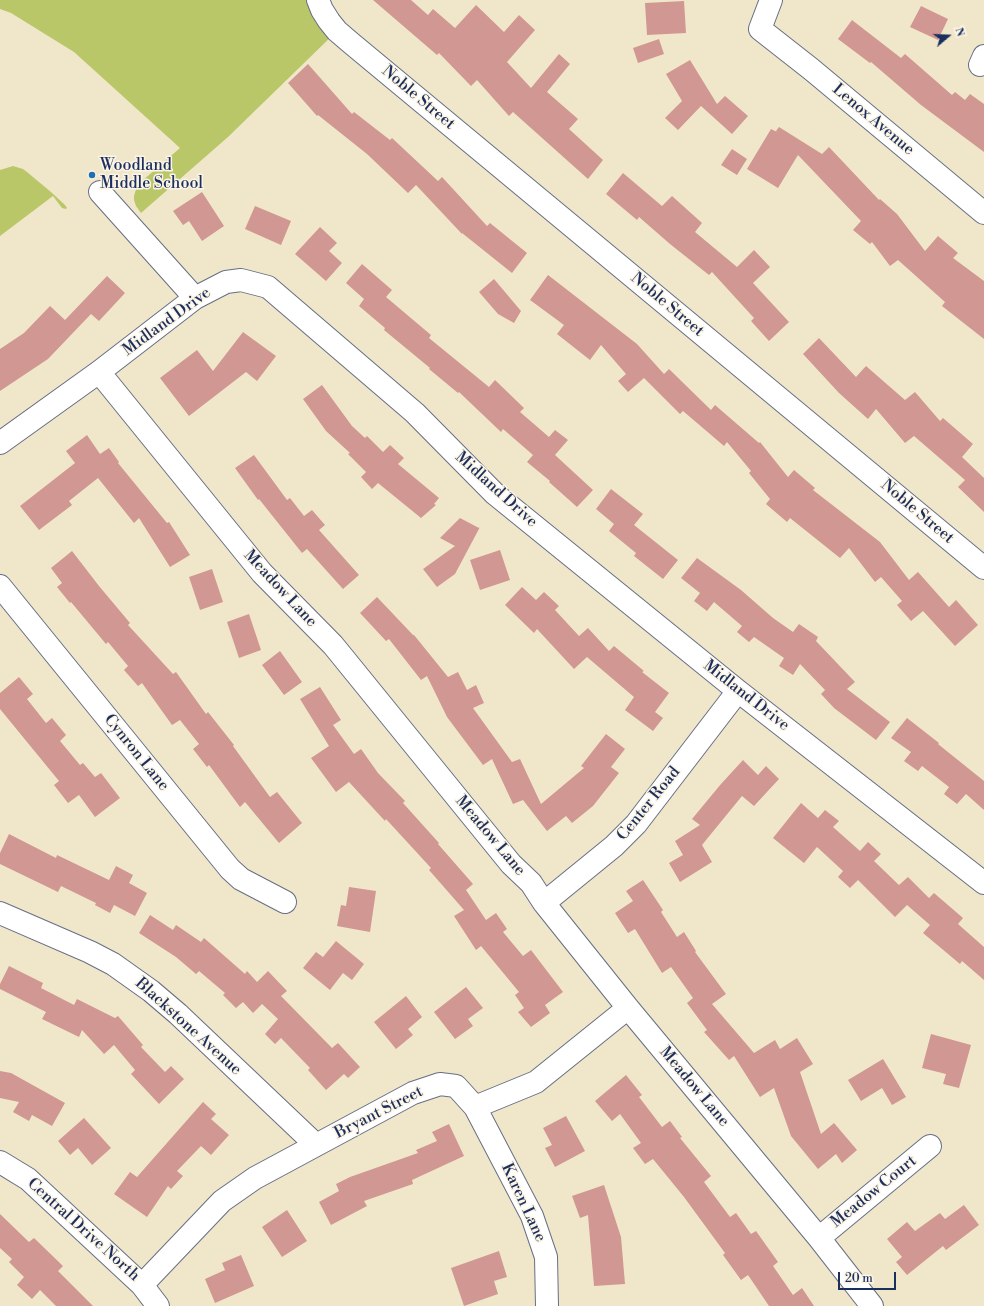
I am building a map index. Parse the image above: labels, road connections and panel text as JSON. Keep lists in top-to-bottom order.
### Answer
{
  "streets": {
    "street": [
      "Noble Street",
      "Lenox Avenue",
      "Midland Drive",
      "Meadow Lane",
      "Cynron Lane",
      "Center Road",
      "Blackstone Avenue",
      "Bryant Street",
      "Meadow Court",
      "Karen Lane",
      "Central Drive North"
    ]
  },
  "crossings": [
    ["Midland Drive", "Meadow Lane"],
    ["Midland Drive", "Center Road"],
    ["Meadow Lane", "Center Road"],
    ["Meadow Lane", "Meadow Court"],
    ["Blackstone Avenue", "Bryant Street"],
    ["Bryant Street", "Karen Lane"],
    ["Bryant Street", "Central Drive North"]
  ],
  "places": ["Woodland Middle School"],
  "scale_bar": "20 m",
  "north": "right"
}
